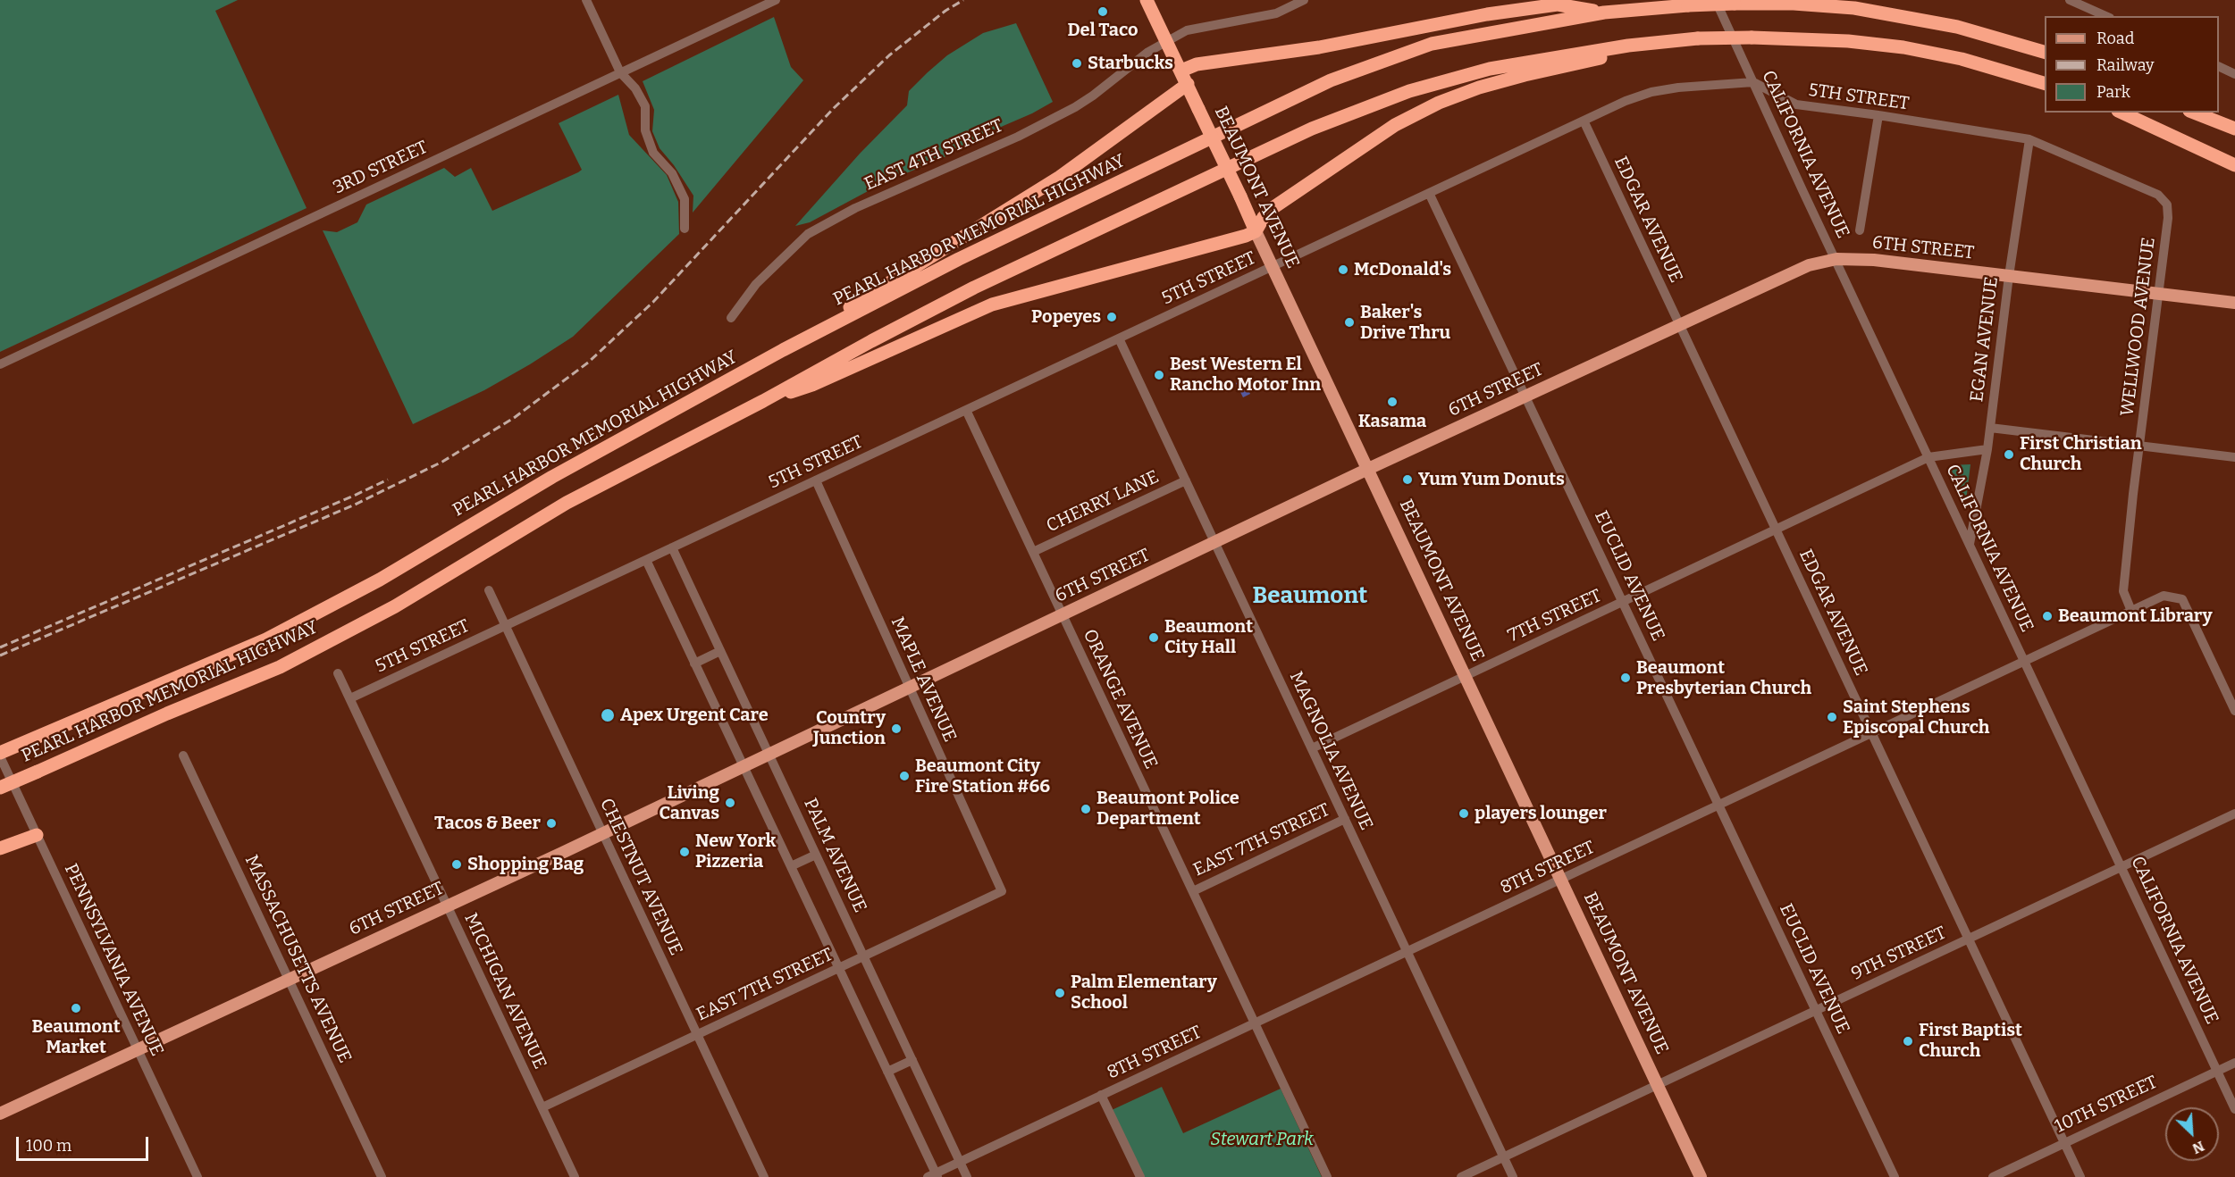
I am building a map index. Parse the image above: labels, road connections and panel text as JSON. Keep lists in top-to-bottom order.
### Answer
{
  "streets": {
    "highway": ["BEAUMONT AVENUE", "PEARL HARBOR MEMORIAL HIGHWAY"],
    "main road": ["6TH STREET"],
    "street": [
      "5TH STREET",
      "CALIFORNIA AVENUE",
      "EAST 4TH STREET",
      "3RD STREET",
      "EDGAR AVENUE",
      "WELLWOOD AVENUE",
      "EGAN AVENUE",
      "CHERRY LANE",
      "EUCLID AVENUE",
      "7TH STREET",
      "MAPLE AVENUE",
      "ORANGE AVENUE",
      "MAGNOLIA AVENUE",
      "EAST 7TH STREET",
      "PALM AVENUE",
      "8TH STREET",
      "CHESTNUT AVENUE",
      "9TH STREET",
      "MASSACHUSETTS AVENUE",
      "PENNSYLVANIA AVENUE",
      "MICHIGAN AVENUE",
      "10TH STREET"
    ]
  },
  "crossings": [
    ["5TH STREET", "CALIFORNIA AVENUE"],
    ["5TH STREET", "BEAUMONT AVENUE"],
    ["5TH STREET", "EDGAR AVENUE"],
    ["5TH STREET", "WELLWOOD AVENUE"],
    ["5TH STREET", "EGAN AVENUE"],
    ["5TH STREET", "EUCLID AVENUE"],
    ["5TH STREET", "MAPLE AVENUE"],
    ["5TH STREET", "ORANGE AVENUE"],
    ["5TH STREET", "MAGNOLIA AVENUE"],
    ["5TH STREET", "PALM AVENUE"],
    ["5TH STREET", "CHESTNUT AVENUE"],
    ["5TH STREET", "MICHIGAN AVENUE"],
    ["CALIFORNIA AVENUE", "6TH STREET"],
    ["CALIFORNIA AVENUE", "EGAN AVENUE"],
    ["CALIFORNIA AVENUE", "7TH STREET"],
    ["CALIFORNIA AVENUE", "8TH STREET"],
    ["CALIFORNIA AVENUE", "9TH STREET"],
    ["CALIFORNIA AVENUE", "10TH STREET"],
    ["EAST 4TH STREET", "BEAUMONT AVENUE"],
    ["BEAUMONT AVENUE", "6TH STREET"],
    ["BEAUMONT AVENUE", "7TH STREET"],
    ["BEAUMONT AVENUE", "8TH STREET"],
    ["BEAUMONT AVENUE", "9TH STREET"],
    ["EDGAR AVENUE", "6TH STREET"],
    ["EDGAR AVENUE", "7TH STREET"],
    ["EDGAR AVENUE", "8TH STREET"],
    ["EDGAR AVENUE", "9TH STREET"],
    ["EDGAR AVENUE", "10TH STREET"],
    ["PEARL HARBOR MEMORIAL HIGHWAY", "PENNSYLVANIA AVENUE"],
    ["6TH STREET", "WELLWOOD AVENUE"],
    ["6TH STREET", "EGAN AVENUE"],
    ["6TH STREET", "EUCLID AVENUE"],
    ["6TH STREET", "MAPLE AVENUE"],
    ["6TH STREET", "ORANGE AVENUE"],
    ["6TH STREET", "MAGNOLIA AVENUE"],
    ["6TH STREET", "PALM AVENUE"],
    ["6TH STREET", "CHESTNUT AVENUE"],
    ["6TH STREET", "MASSACHUSETTS AVENUE"],
    ["6TH STREET", "PENNSYLVANIA AVENUE"],
    ["6TH STREET", "MICHIGAN AVENUE"],
    ["WELLWOOD AVENUE", "8TH STREET"],
    ["EGAN AVENUE", "7TH STREET"],
    ["CHERRY LANE", "ORANGE AVENUE"],
    ["CHERRY LANE", "MAGNOLIA AVENUE"],
    ["EUCLID AVENUE", "7TH STREET"],
    ["EUCLID AVENUE", "8TH STREET"],
    ["EUCLID AVENUE", "9TH STREET"],
    ["7TH STREET", "MAGNOLIA AVENUE"],
    ["MAPLE AVENUE", "EAST 7TH STREET"],
    ["ORANGE AVENUE", "EAST 7TH STREET"],
    ["ORANGE AVENUE", "8TH STREET"],
    ["MAGNOLIA AVENUE", "EAST 7TH STREET"],
    ["MAGNOLIA AVENUE", "8TH STREET"],
    ["MAGNOLIA AVENUE", "9TH STREET"],
    ["EAST 7TH STREET", "PALM AVENUE"],
    ["EAST 7TH STREET", "CHESTNUT AVENUE"],
    ["EAST 7TH STREET", "MICHIGAN AVENUE"],
    ["PALM AVENUE", "8TH STREET"]
  ],
  "districts": ["Beaumont"],
  "parks": ["Stewart Park"],
  "places": [
    "Del Taco",
    "Starbucks",
    "McDonald's",
    "Popeyes",
    "Baker's Drive Thru",
    "Best Western El Rancho Motor Inn",
    "Kasama",
    "First Christian Church",
    "Yum Yum Donuts",
    "Beaumont Library",
    "Beaumont City Hall",
    "Beaumont Presbyterian Church",
    "Apex Urgent Care",
    "Saint Stephens Episcopal Church",
    "Country Junction",
    "Beaumont City Fire Station #66",
    "Living Canvas",
    "Beaumont Police Department",
    "players lounger",
    "Tacos & Beer",
    "New York Pizzeria",
    "Shopping Bag",
    "Palm Elementary School",
    "Beaumont Market",
    "First Baptist Church"
  ],
  "legend": ["Road", "Railway", "Park"],
  "scale_bar": "100 m",
  "north": "bottom right"
}
